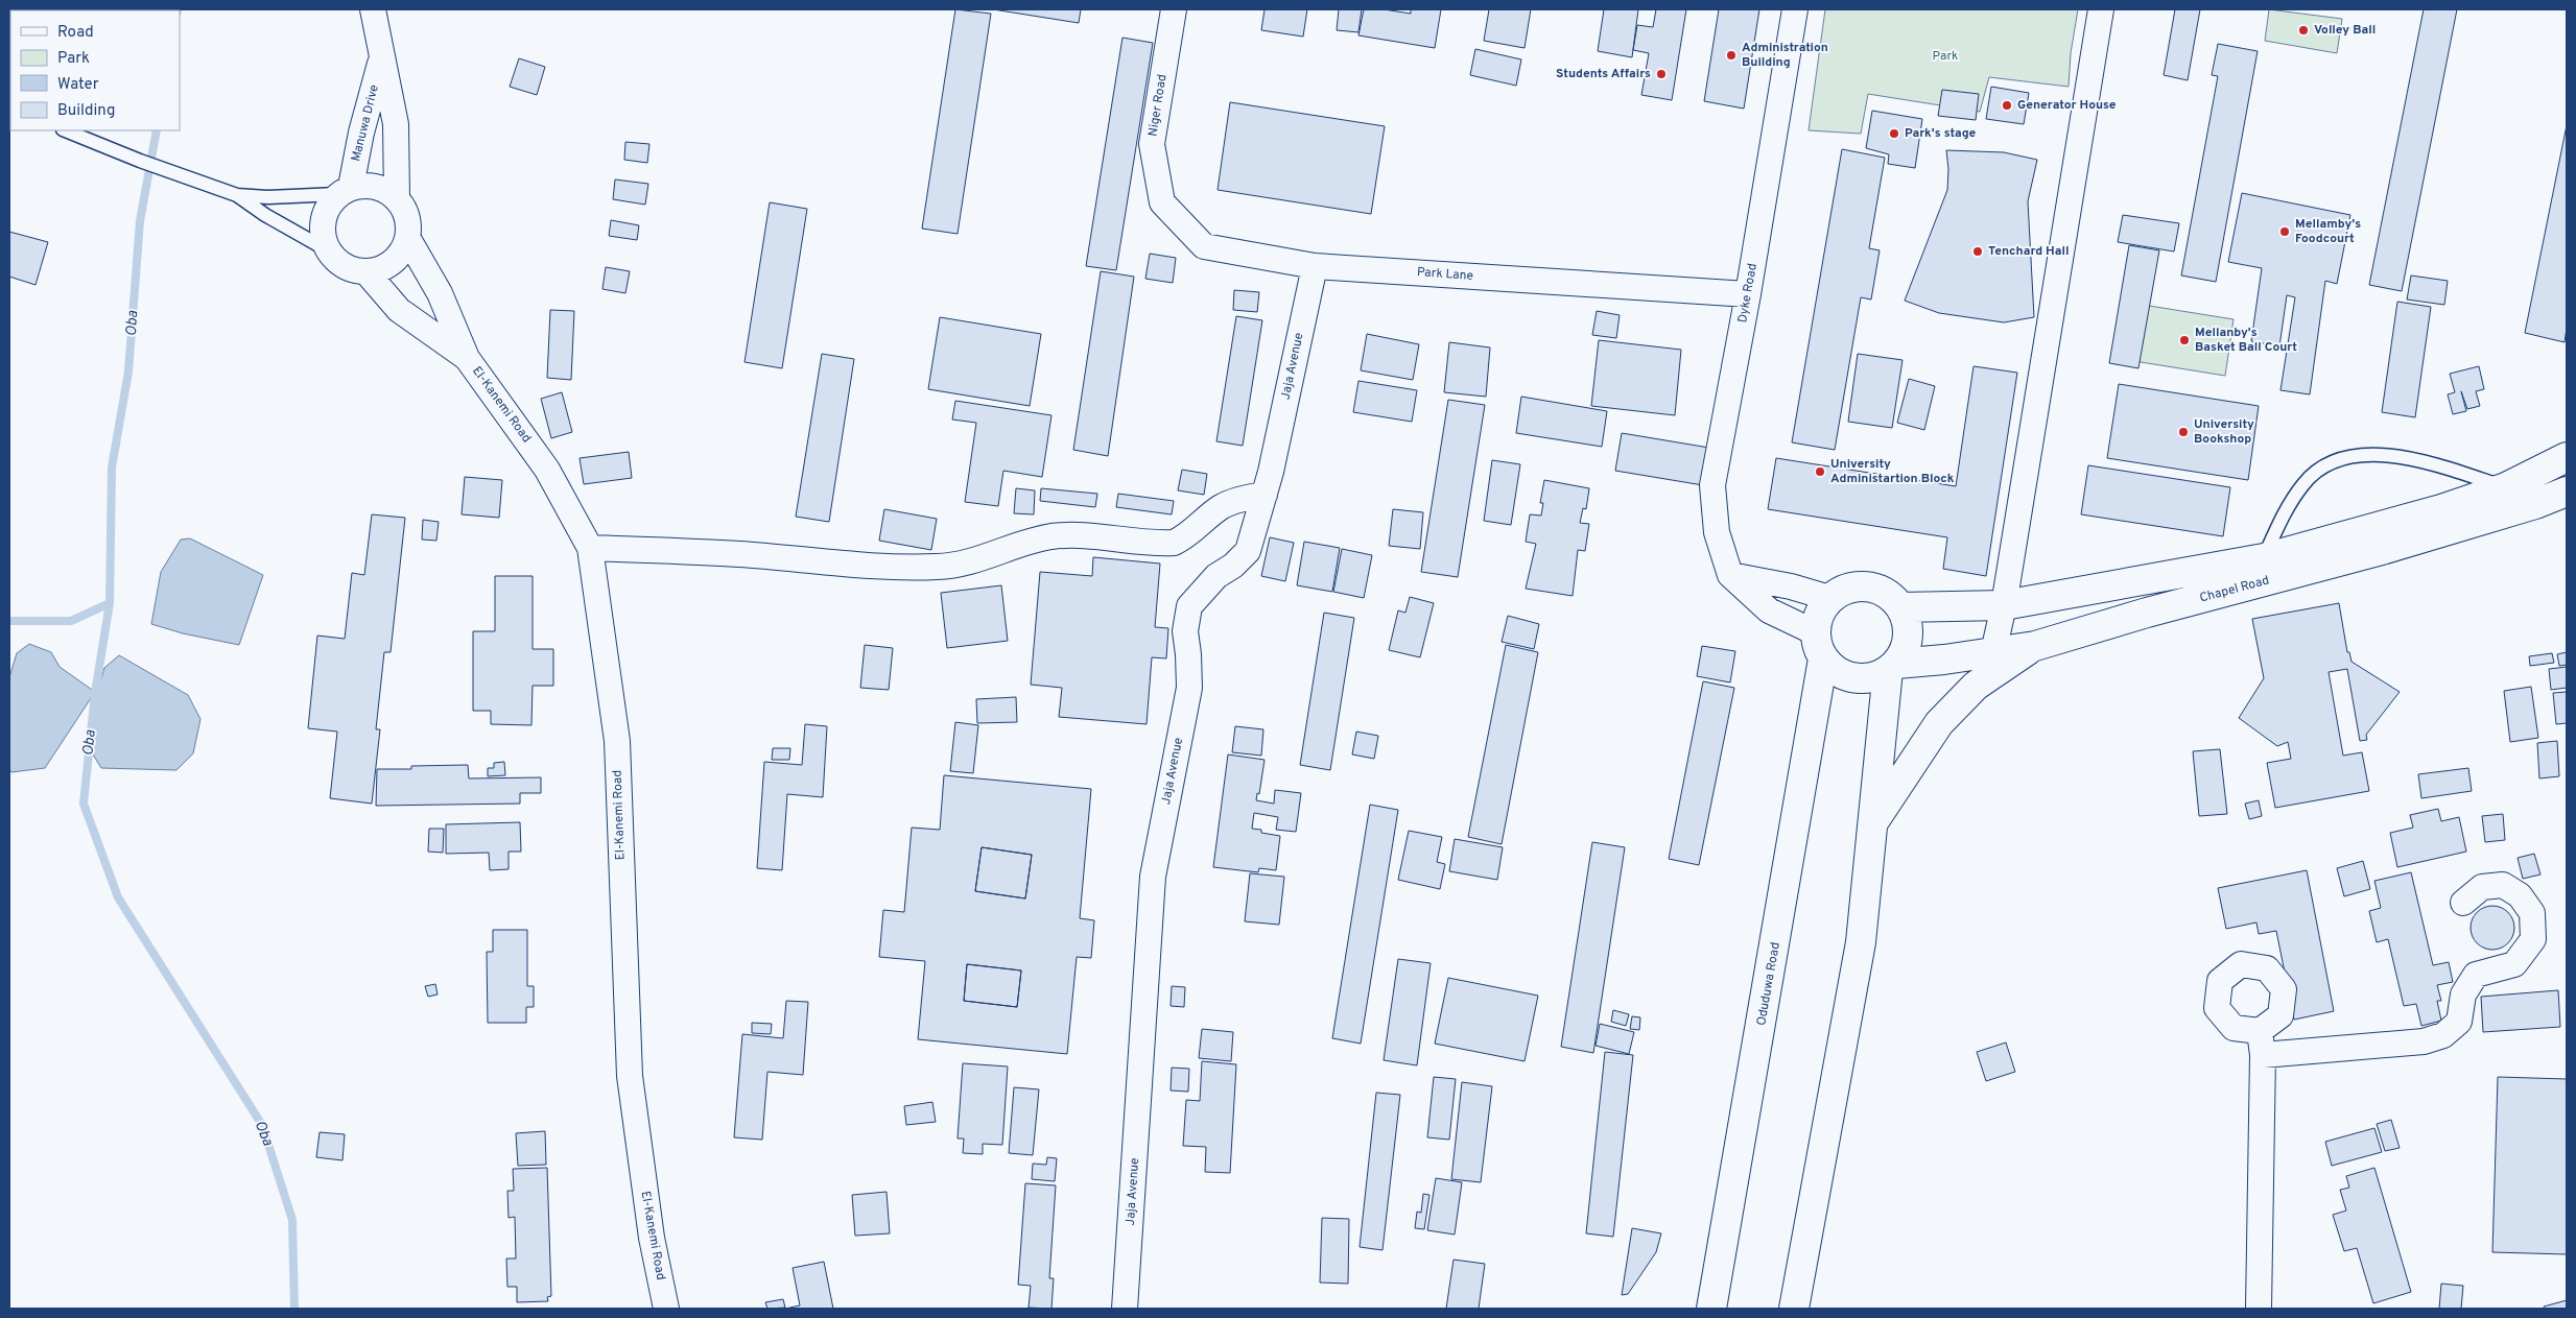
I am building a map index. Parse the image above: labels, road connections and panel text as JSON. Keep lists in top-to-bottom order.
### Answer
{
  "streets": {
    "street": [
      "Niger Road",
      "Manuwa Drive",
      "Park Lane",
      "Dyke Road",
      "Jaja Avenue",
      "El-Kanemi Road",
      "Chapel Road",
      "Oduduwa Road"
    ]
  },
  "crossings": [
    ["Niger Road", "Park Lane"],
    ["Manuwa Drive", "El-Kanemi Road"],
    ["Park Lane", "Dyke Road"],
    ["Park Lane", "Jaja Avenue"],
    ["Dyke Road", "Chapel Road"],
    ["Dyke Road", "Oduduwa Road"],
    ["Chapel Road", "Oduduwa Road"]
  ],
  "water": ["Oba"],
  "parks": ["Park"],
  "places": [
    "Volley Ball",
    "Administration Building",
    "Students Affairs",
    "Generator House",
    "Park's stage",
    "Mellamby's Foodcourt",
    "Tenchard Hall",
    "Mellanby's Basket Ball Court",
    "University Bookshop",
    "University Administartion Block"
  ],
  "legend": [
    "Road",
    "Park",
    "Water",
    "Building"
  ]
}
